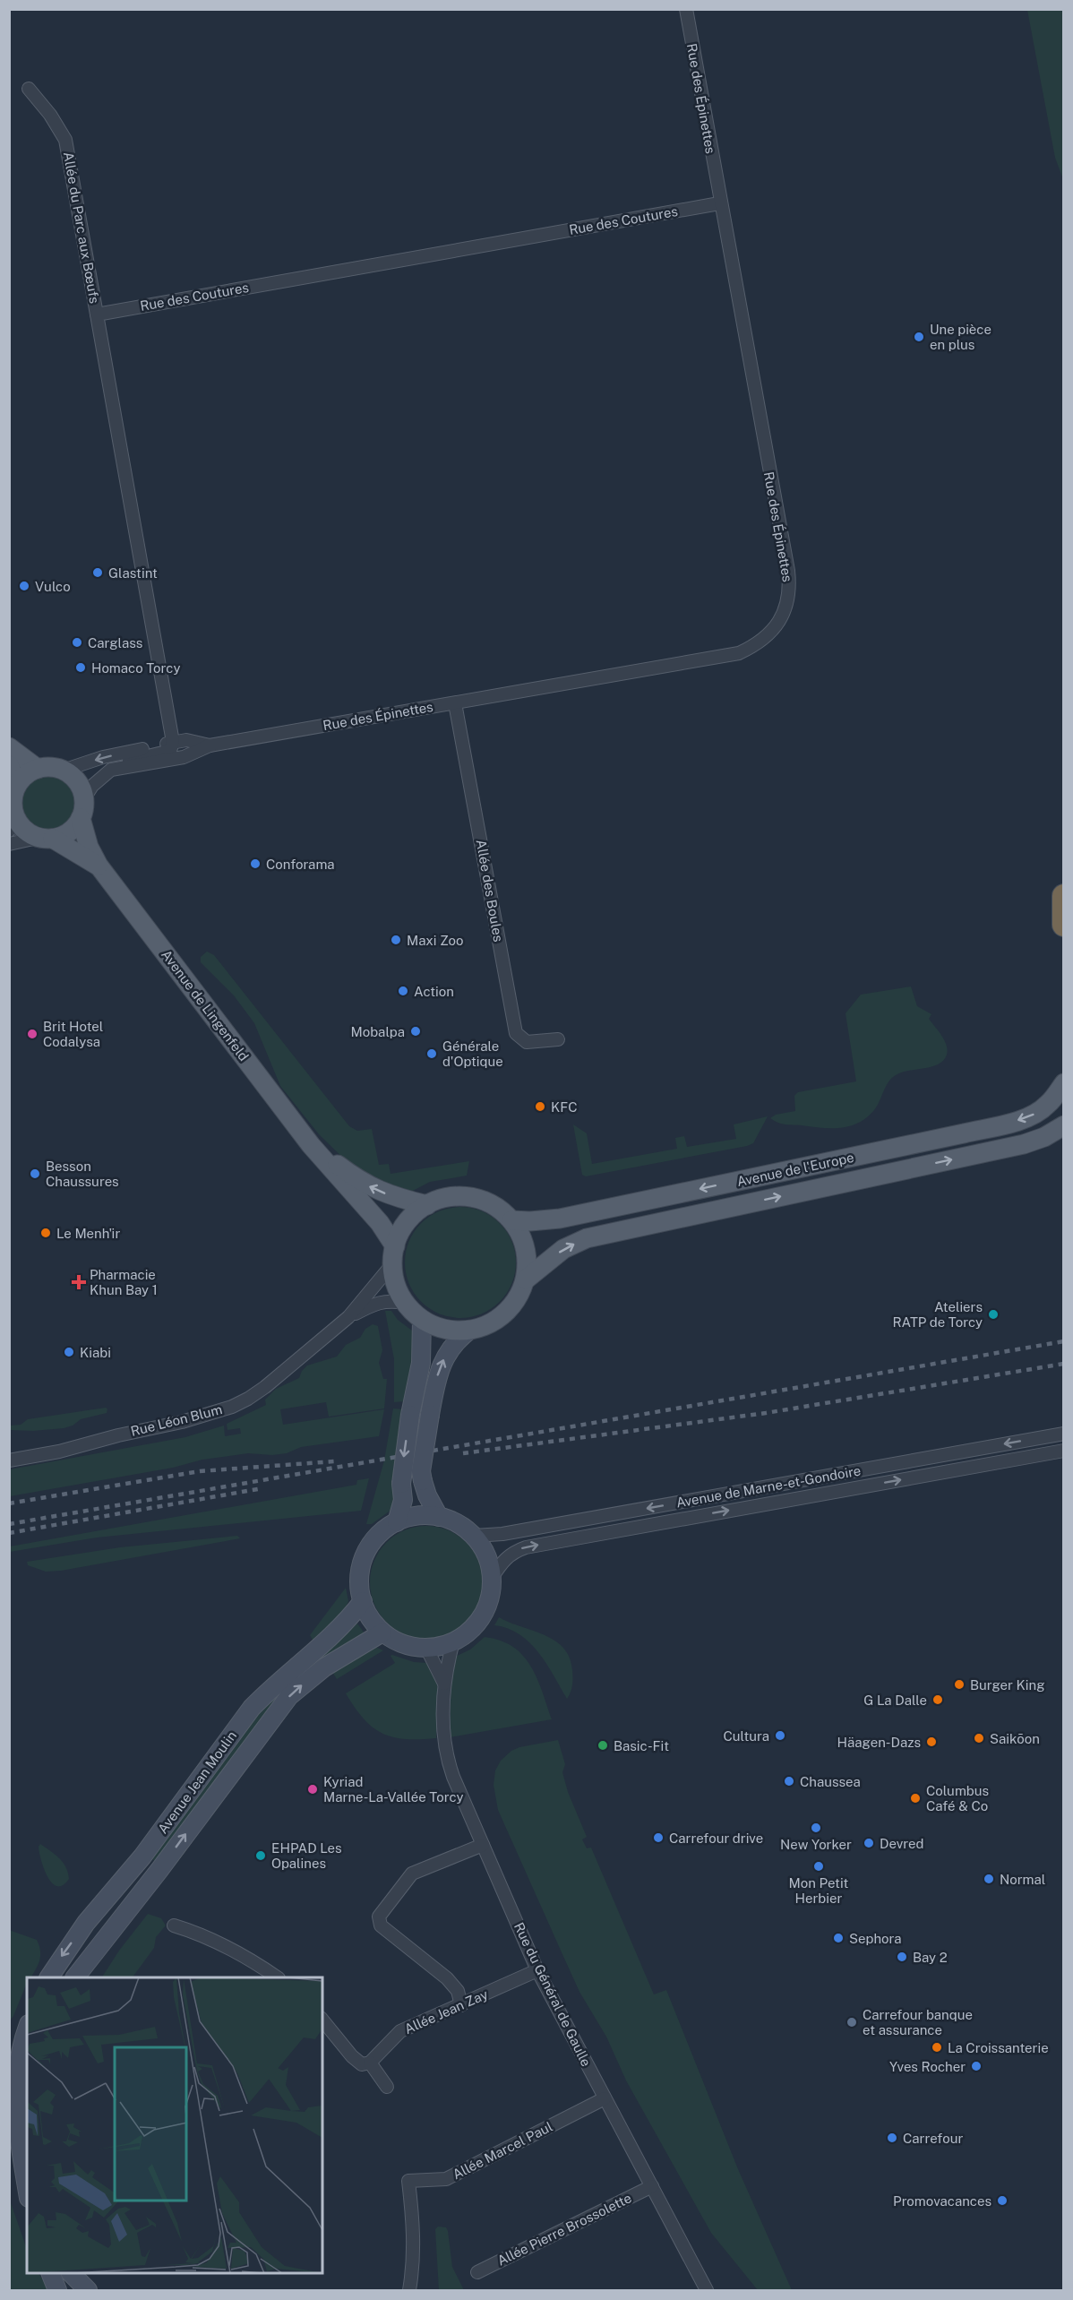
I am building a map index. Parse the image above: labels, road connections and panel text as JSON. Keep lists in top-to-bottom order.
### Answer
{
  "streets": {
    "main road": ["Avenue de Lingenfeld", "Avenue de l'Europe"],
    "street": [
      "Rue des Épinettes",
      "Rue des Coutures",
      "Allée du Parc aux Bœufs",
      "Allée des Boules",
      "Rue Léon Blum",
      "Avenue de Marne-et-Gondoire",
      "Avenue Jean Moulin",
      "Rue du Général de Gaulle",
      "Allée Jean Zay",
      "Allée Marcel Paul",
      "Allée Pierre Brossolette"
    ]
  },
  "crossings": [
    ["Rue des Épinettes", "Rue des Coutures"],
    ["Rue des Épinettes", "Allée des Boules"],
    ["Rue des Épinettes", "Avenue de Lingenfeld"],
    ["Rue des Coutures", "Allée du Parc aux Bœufs"],
    ["Avenue de Lingenfeld", "Avenue de l'Europe"],
    ["Avenue de Lingenfeld", "Rue Léon Blum"],
    ["Avenue de l'Europe", "Rue Léon Blum"],
    ["Avenue de Marne-et-Gondoire", "Avenue Jean Moulin"],
    ["Avenue de Marne-et-Gondoire", "Rue du Général de Gaulle"],
    ["Avenue Jean Moulin", "Rue du Général de Gaulle"],
    ["Rue du Général de Gaulle", "Allée Jean Zay"],
    ["Rue du Général de Gaulle", "Allée Marcel Paul"],
    ["Rue du Général de Gaulle", "Allée Pierre Brossolette"]
  ],
  "places": {
    "other": [
      "Une pièce en plus",
      "Glastint",
      "Vulco",
      "Carglass",
      "Homaco Torcy",
      "Conforama",
      "Maxi Zoo",
      "Action",
      "Mobalpa",
      "Brit Hotel Codalysa",
      "Générale d'Optique",
      "KFC",
      "Besson Chaussures",
      "Le Menh'ir",
      "Ateliers RATP de Torcy",
      "Kiabi",
      "Burger King",
      "G La Dalle",
      "Cultura",
      "Saikōon",
      "Häagen-Dazs",
      "Basic-Fit",
      "Chaussea",
      "Kyriad Marne-La-Vallée Torcy",
      "Columbus Café & Co",
      "New Yorker",
      "Carrefour drive",
      "Devred",
      "EHPAD Les Opalines",
      "Mon Petit Herbier",
      "Normal",
      "Sephora",
      "Bay 2",
      "Carrefour banque et assurance",
      "La Croissanterie",
      "Yves Rocher",
      "Carrefour",
      "Promovacances"
    ],
    "health": ["Pharmacie Khun Bay 1"]
  }
}
